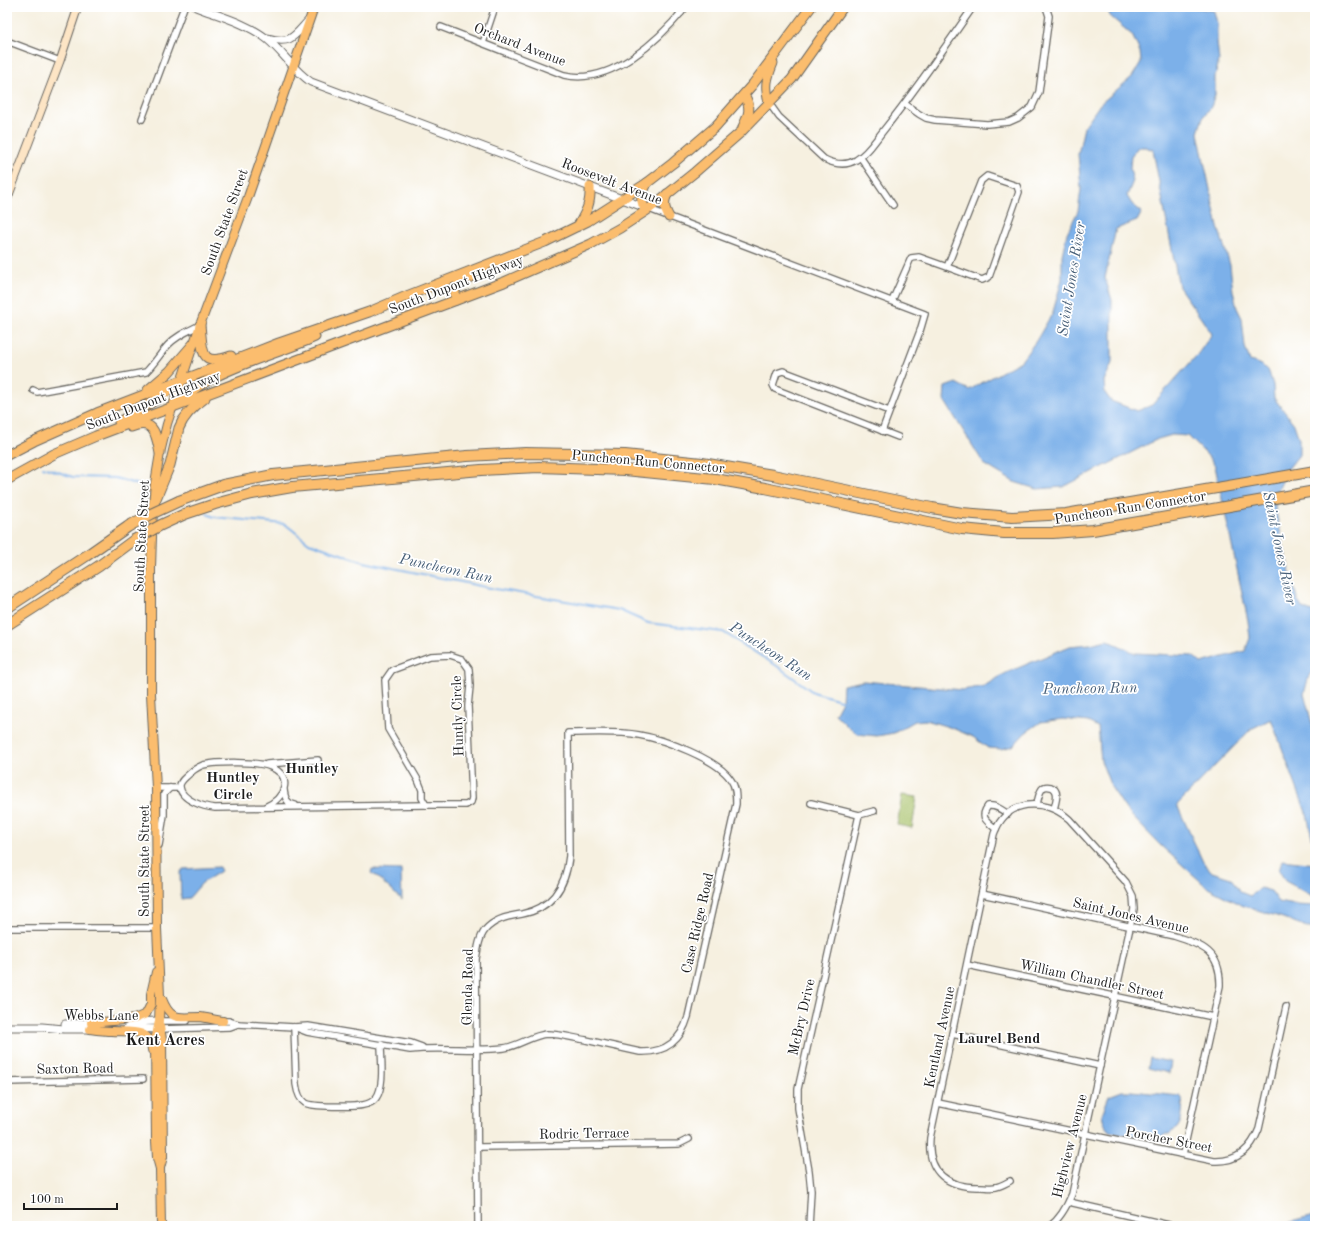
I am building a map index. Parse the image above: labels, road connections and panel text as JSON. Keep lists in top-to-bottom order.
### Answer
{
  "streets": {
    "highway": ["South Dupont Highway", "Puncheon Run Connector"],
    "main road": ["South State Street"],
    "street": [
      "Orchard Avenue",
      "Roosevelt Avenue",
      "Huntly Circle",
      "Saint Jones Avenue",
      "Case Ridge Road",
      "William Chandler Street",
      "Glenda Road",
      "Webbs Lane",
      "McBry Drive",
      "Kentland Avenue",
      "Saxton Road",
      "Rodric Terrace",
      "Porcher Street",
      "Highview Avenue"
    ]
  },
  "crossings": [
    ["Roosevelt Avenue", "South State Street"],
    ["Roosevelt Avenue", "South Dupont Highway"],
    ["South State Street", "South Dupont Highway"],
    ["South State Street", "Webbs Lane"],
    ["Saint Jones Avenue", "William Chandler Street"],
    ["Saint Jones Avenue", "Kentland Avenue"],
    ["Saint Jones Avenue", "Porcher Street"],
    ["Case Ridge Road", "Glenda Road"],
    ["William Chandler Street", "Kentland Avenue"],
    ["Glenda Road", "Rodric Terrace"],
    ["Kentland Avenue", "Porcher Street"],
    ["Kentland Avenue", "Highview Avenue"],
    ["Porcher Street", "Highview Avenue"]
  ],
  "districts": [
    "Huntley",
    "Huntley Circle",
    "Laurel Bend",
    "Kent Acres"
  ],
  "water": ["Saint Jones River", "Puncheon Run"],
  "scale_bar": "100 m"
}
